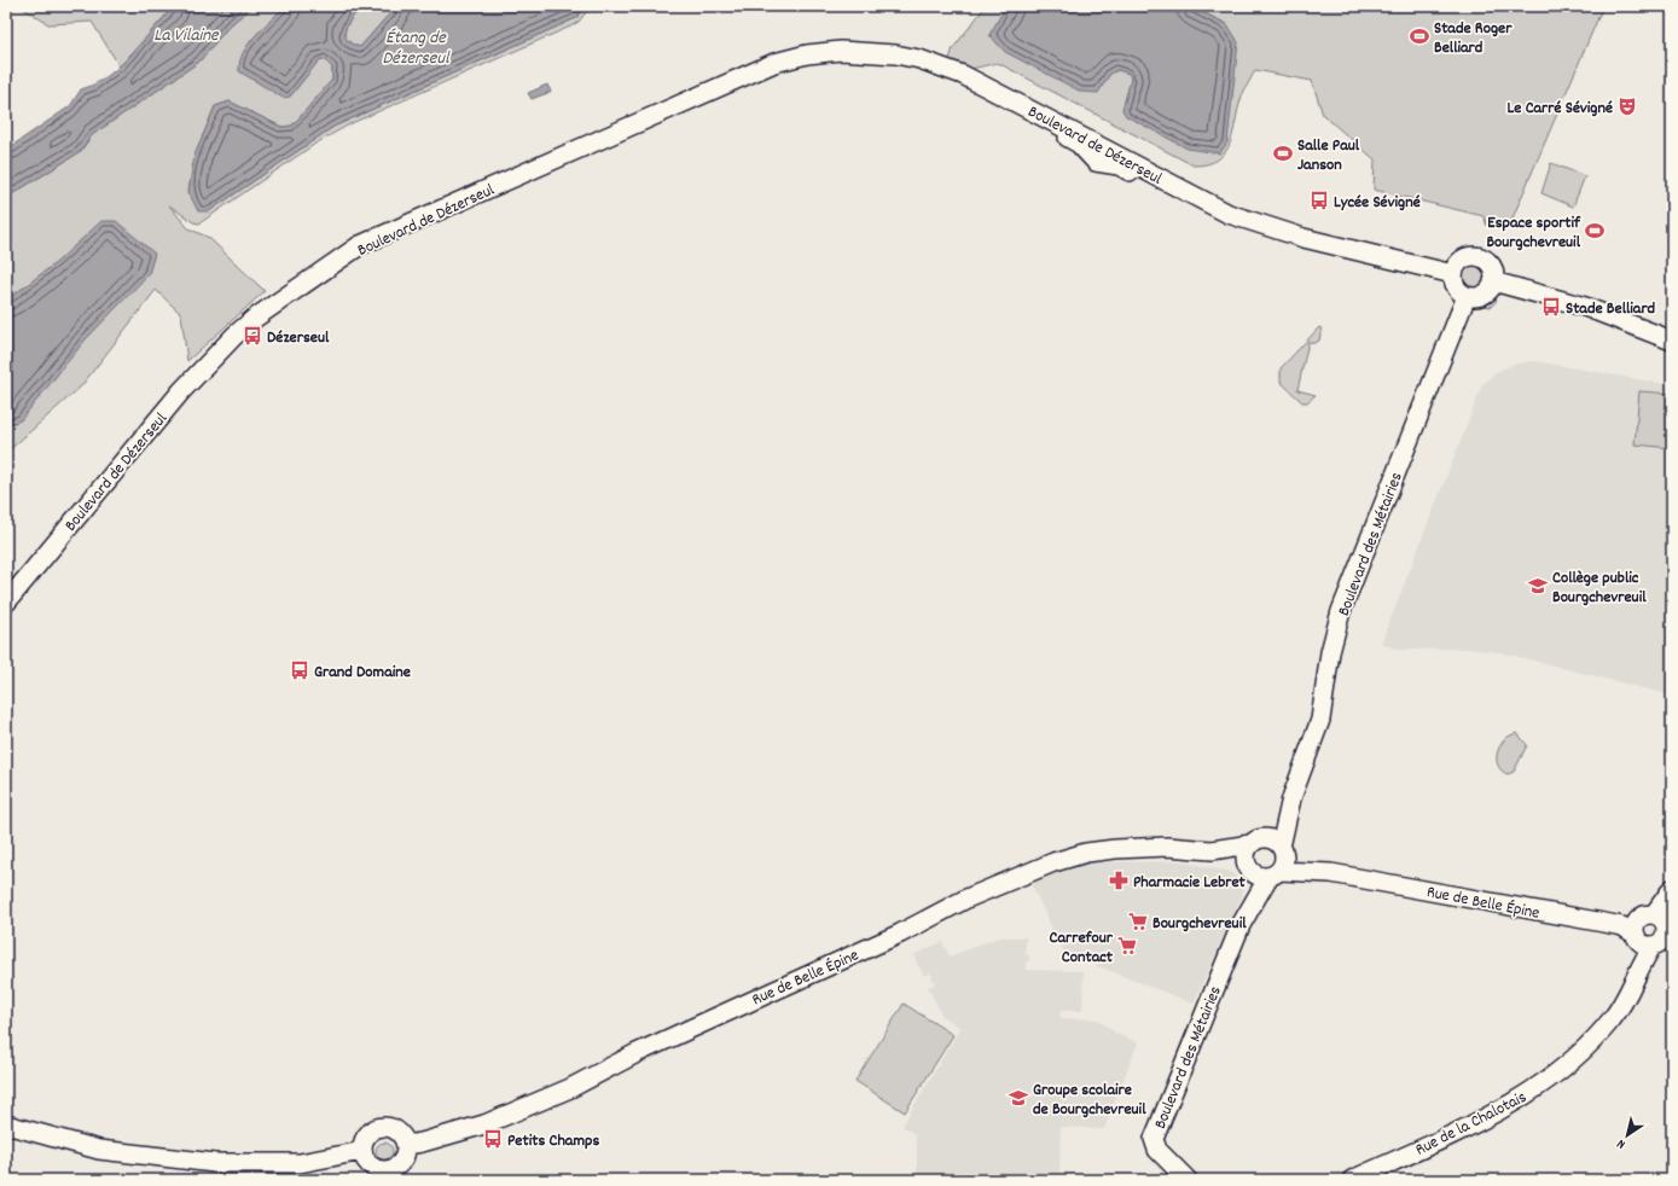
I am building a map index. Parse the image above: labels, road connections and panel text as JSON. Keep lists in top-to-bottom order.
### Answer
{
  "streets": {
    "street": [
      "Boulevard de Dézerseul",
      "Boulevard des Métairies",
      "Rue de Belle Épine",
      "Rue de la Chalotais"
    ]
  },
  "crossings": [
    ["Boulevard de Dézerseul", "Boulevard des Métairies"],
    ["Boulevard des Métairies", "Rue de Belle Épine"],
    ["Rue de Belle Épine", "Rue de la Chalotais"]
  ],
  "water": ["La Vilaine", "Étang de Dézerseul"],
  "places": {
    "sports": ["Stade Roger Belliard", "Salle Paul Janson", "Espace sportif Bourgchevreuil"],
    "theatre": ["Le Carré Sévigné"],
    "bus stop": [
      "Lycée Sévigné",
      "Stade Belliard",
      "Dézerseul",
      "Grand Domaine",
      "Petits Champs"
    ],
    "school or university": ["Collège public Bourgchevreuil", "Groupe scolaire de Bourgchevreuil"],
    "pharmacy": ["Pharmacie Lebret"],
    "supermarket": ["Bourgchevreuil", "Carrefour Contact"]
  },
  "north": "bottom left"
}
